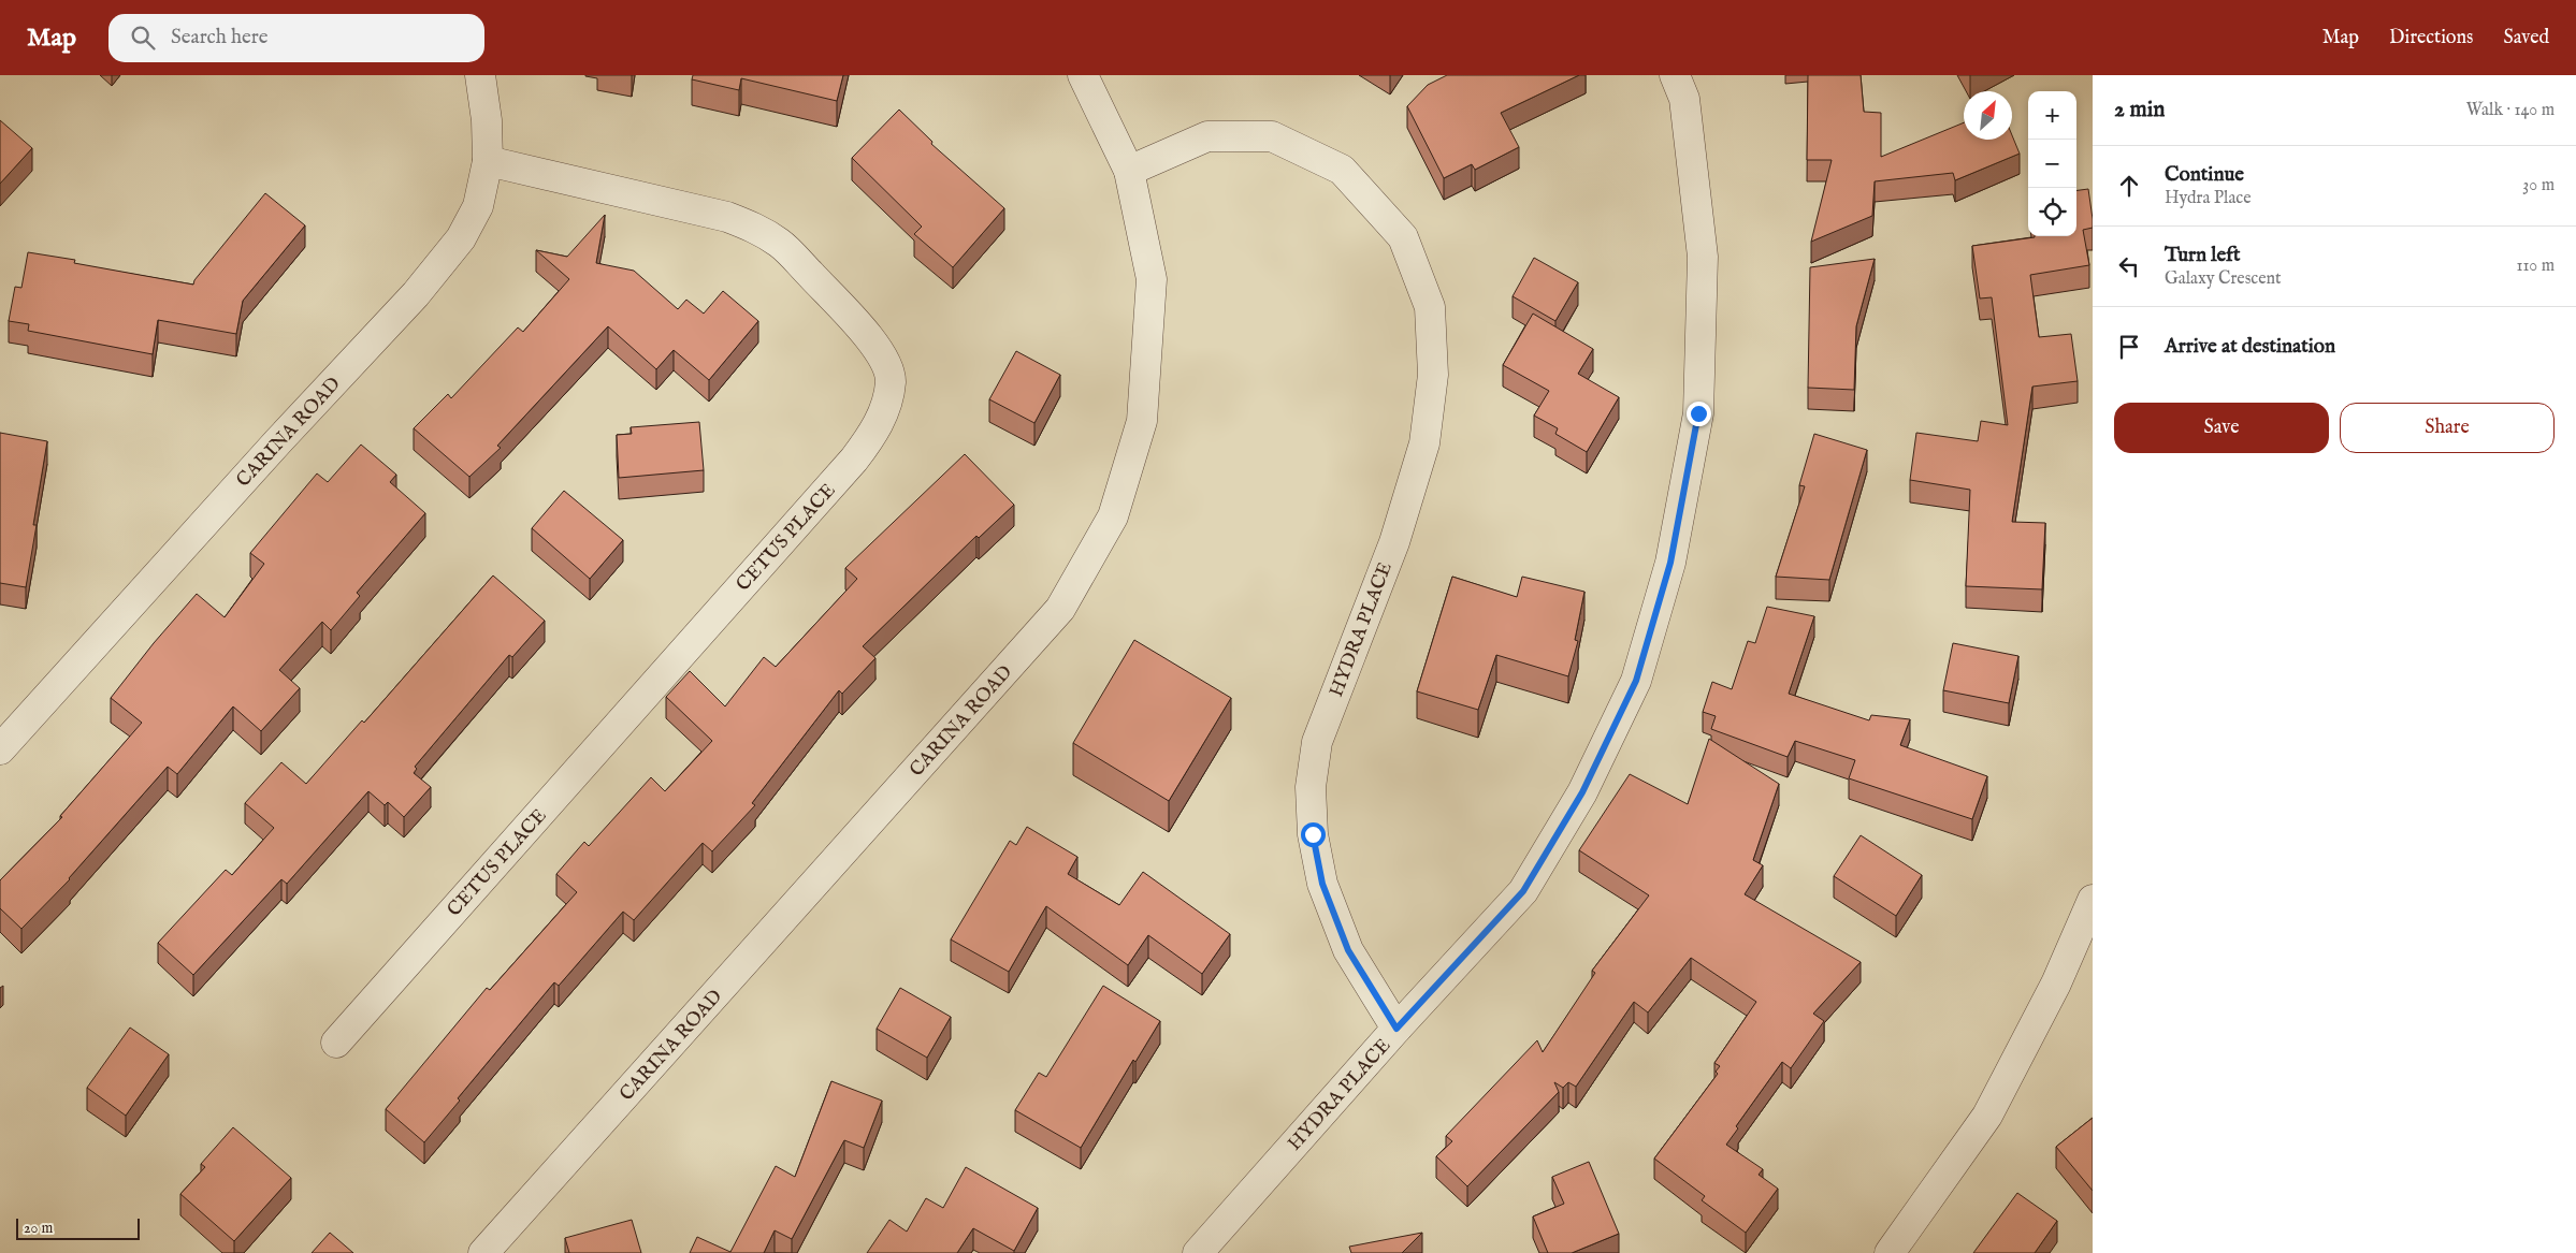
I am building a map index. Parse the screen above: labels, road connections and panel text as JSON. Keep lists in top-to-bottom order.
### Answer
{
  "streets": {
    "street": ["CARINA ROAD", "CETUS PLACE", "HYDRA PLACE"]
  },
  "crossings": [
    ["CARINA ROAD", "CETUS PLACE"],
    ["CARINA ROAD", "HYDRA PLACE"]
  ],
  "scale_bar": "20 m",
  "north": "top right",
  "page": {
    "header": "Map",
    "search": "Search here",
    "nav": ["Map", "Directions", "Saved"],
    "heading": ["2 min", "Walk · 140 m"],
    "map_buttons": ["+", "−"],
    "list": [
      ["Continue", "Hydra Place", "30 m"],
      ["Turn left", "Galaxy Crescent", "110 m"],
      "Arrive at destination"
    ],
    "buttons": ["Save", "Share"],
    "scale": "20 m"
  }
}
